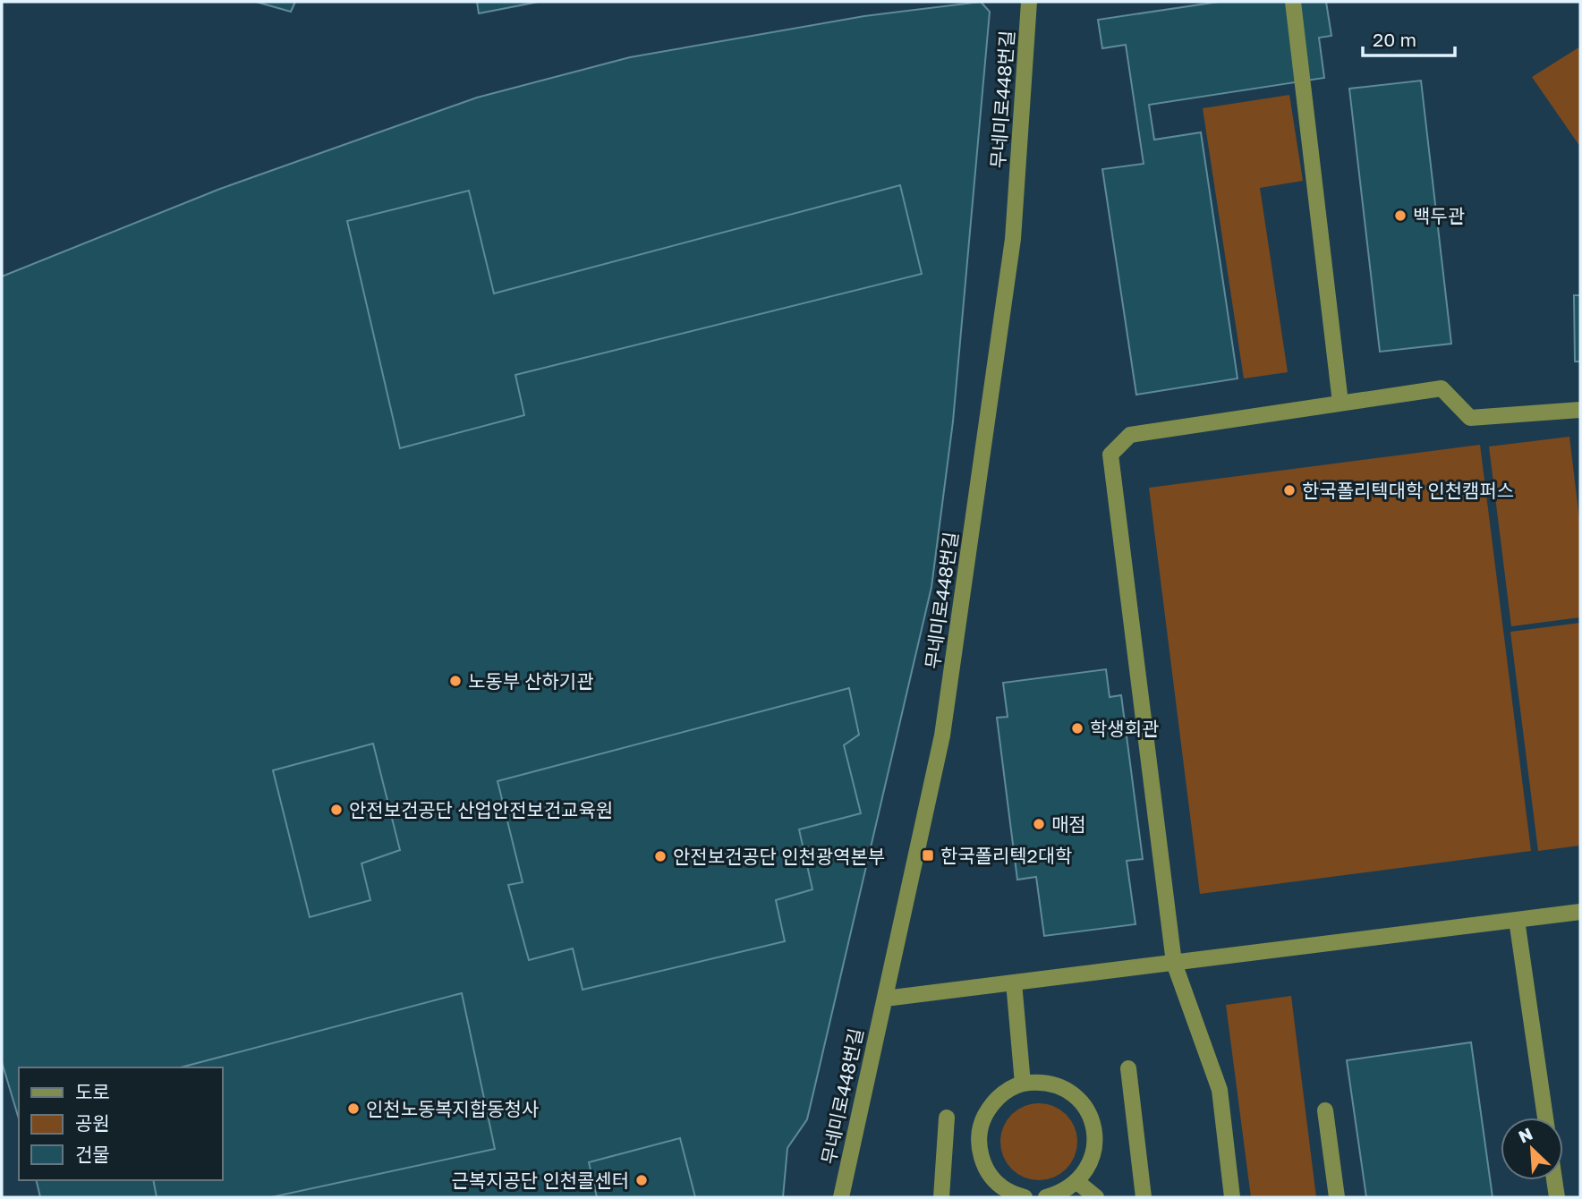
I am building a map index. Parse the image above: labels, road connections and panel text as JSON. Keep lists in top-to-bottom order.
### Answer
{
  "streets": {
    "street": ["무네미로448번길"]
  },
  "places": {
    "other": [
      "백두관",
      "한국폴리텍대학 인천캠퍼스",
      "노동부 산하기관",
      "학생회관",
      "안전보건공단 산업안전보건교육원",
      "매점",
      "안전보건공단 인천광역본부",
      "인천노동복지합동청사",
      "근복지공단 인천콜센터"
    ],
    "transit": ["한국폴리텍2대학"]
  },
  "legend": ["도로", "공원", "건물"],
  "scale_bar": "20 m",
  "north": "top left"
}
